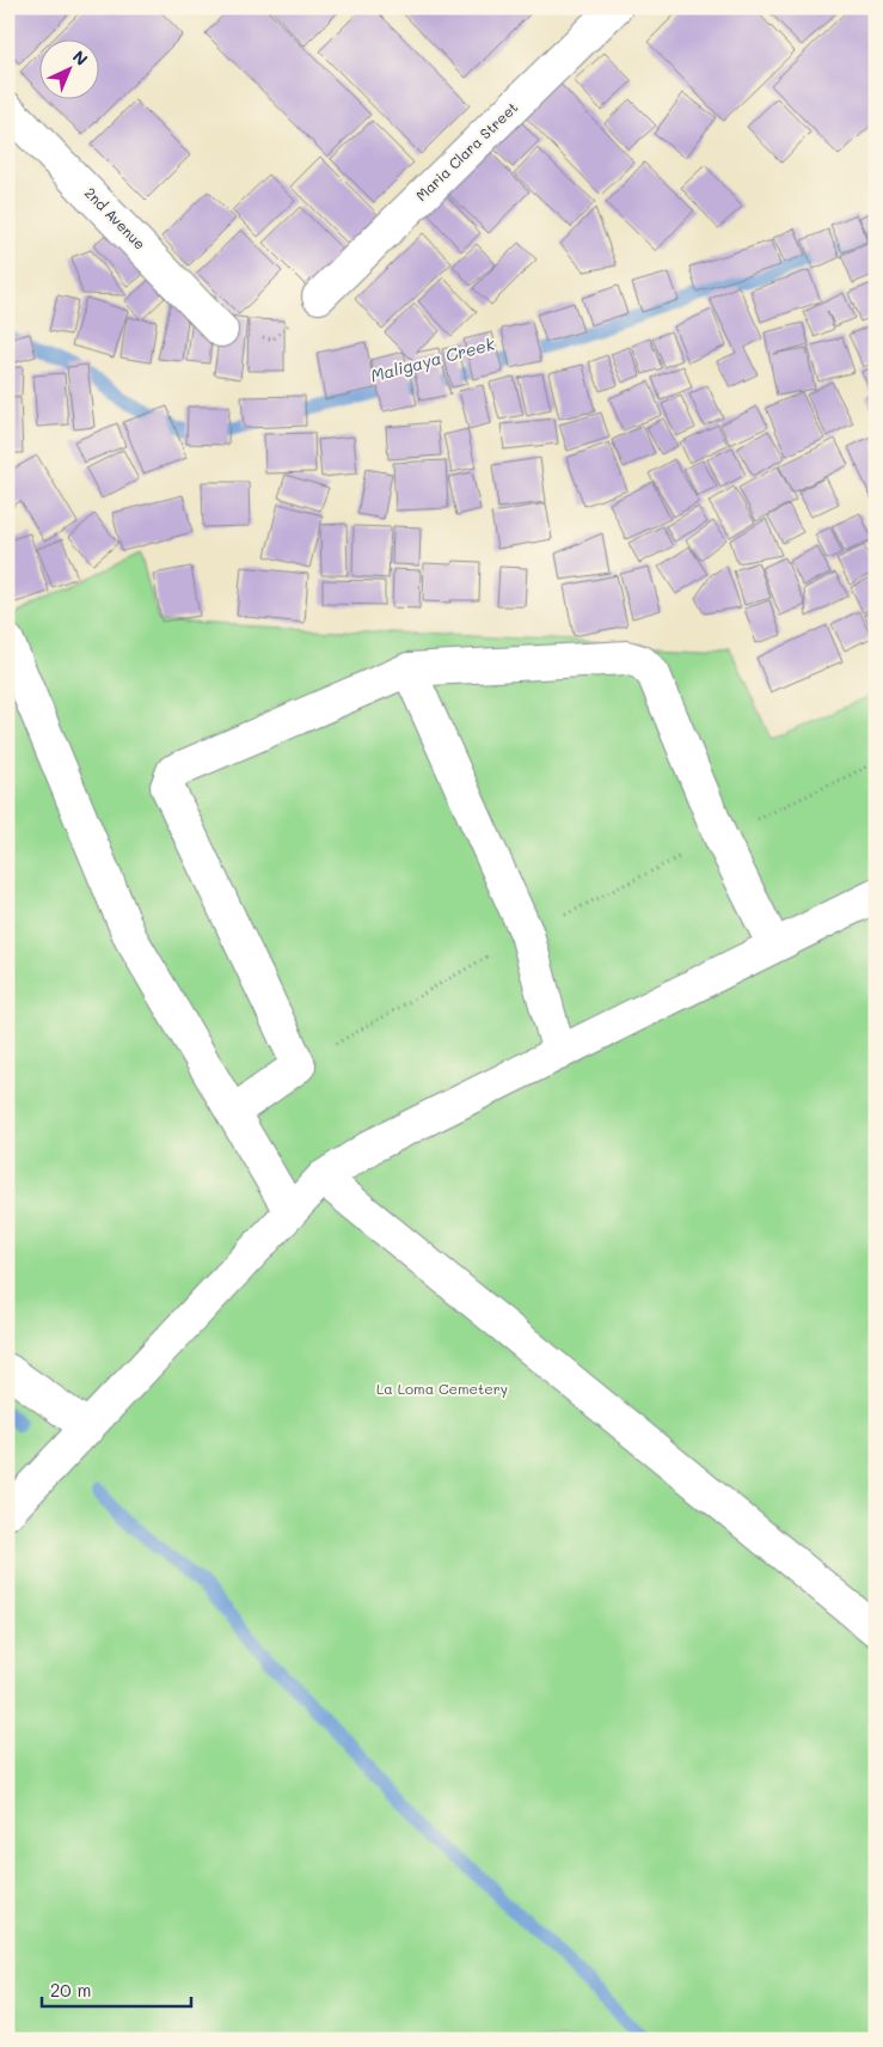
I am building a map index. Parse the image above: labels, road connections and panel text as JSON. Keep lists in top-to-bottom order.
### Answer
{
  "streets": {
    "street": ["Maria Clara Street", "2nd Avenue"]
  },
  "water": ["Maligaya Creek"],
  "parks": ["La Loma Cemetery"],
  "scale_bar": "20 m",
  "north": "top right"
}
